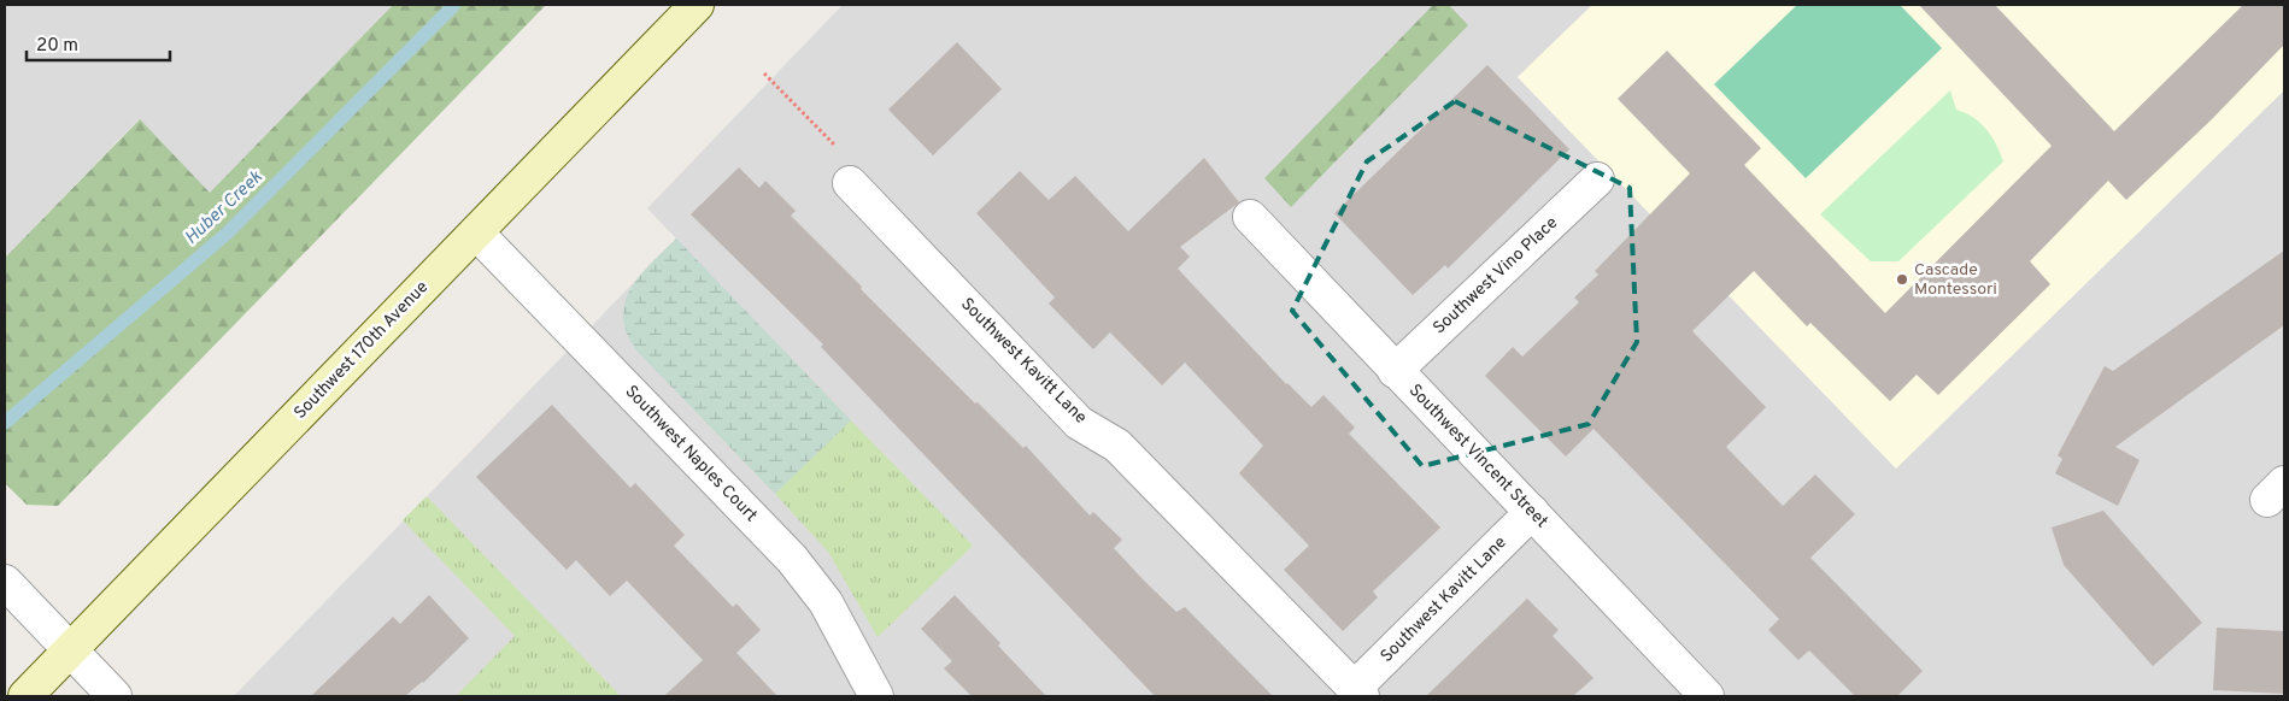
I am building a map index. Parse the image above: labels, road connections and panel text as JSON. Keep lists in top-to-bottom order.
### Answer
{
  "streets": {
    "main road": ["Southwest 170th Avenue"],
    "street": [
      "Southwest Vino Place",
      "Southwest Kavitt Lane",
      "Southwest Naples Court",
      "Southwest Vincent Street"
    ]
  },
  "crossings": [
    ["Southwest Vino Place", "Southwest Vincent Street"],
    ["Southwest 170th Avenue", "Southwest Naples Court"],
    ["Southwest Kavitt Lane", "Southwest Vincent Street"]
  ],
  "water": ["Huber Creek"],
  "places": ["Cascade Montessori"],
  "scale_bar": "20 m"
}
